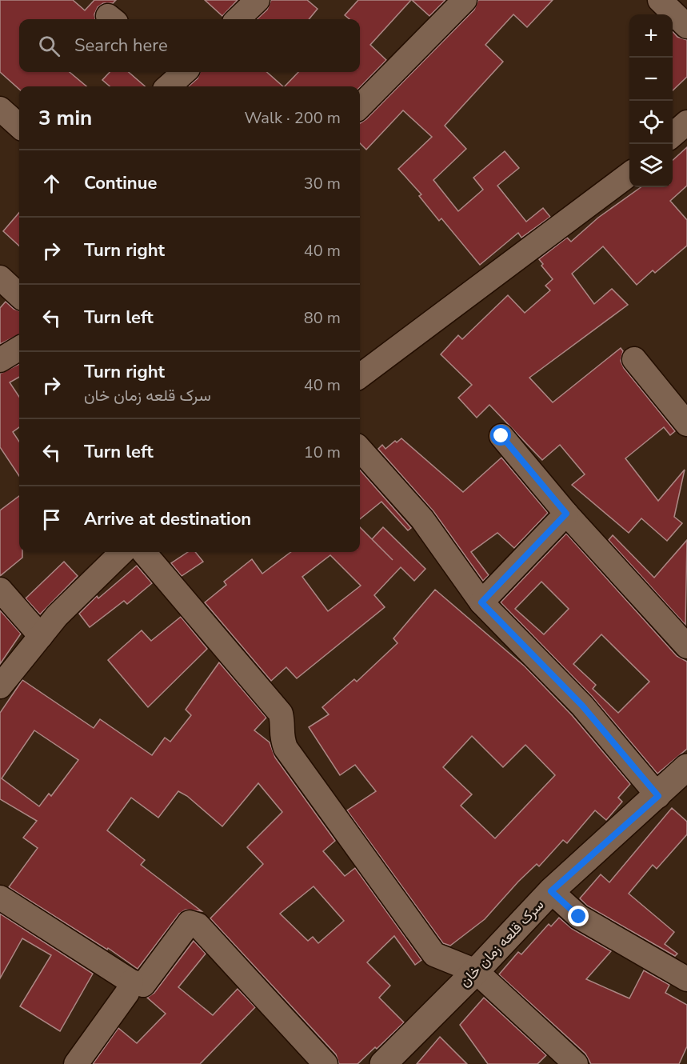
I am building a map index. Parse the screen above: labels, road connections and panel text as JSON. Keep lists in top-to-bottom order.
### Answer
{
  "streets": {
    "street": ["سرک قلعه زمان خان"]
  },
  "page": {
    "map_buttons": ["+", "−"],
    "search": "Search here",
    "heading": ["3 min", "Walk · 200 m"],
    "list": [
      ["Continue", "30 m"],
      ["Turn right", "40 m"],
      ["Turn left", "80 m"],
      ["Turn right", "سرک قلعه زمان خان", "40 m"],
      ["Turn left", "10 m"],
      "Arrive at destination"
    ]
  }
}
